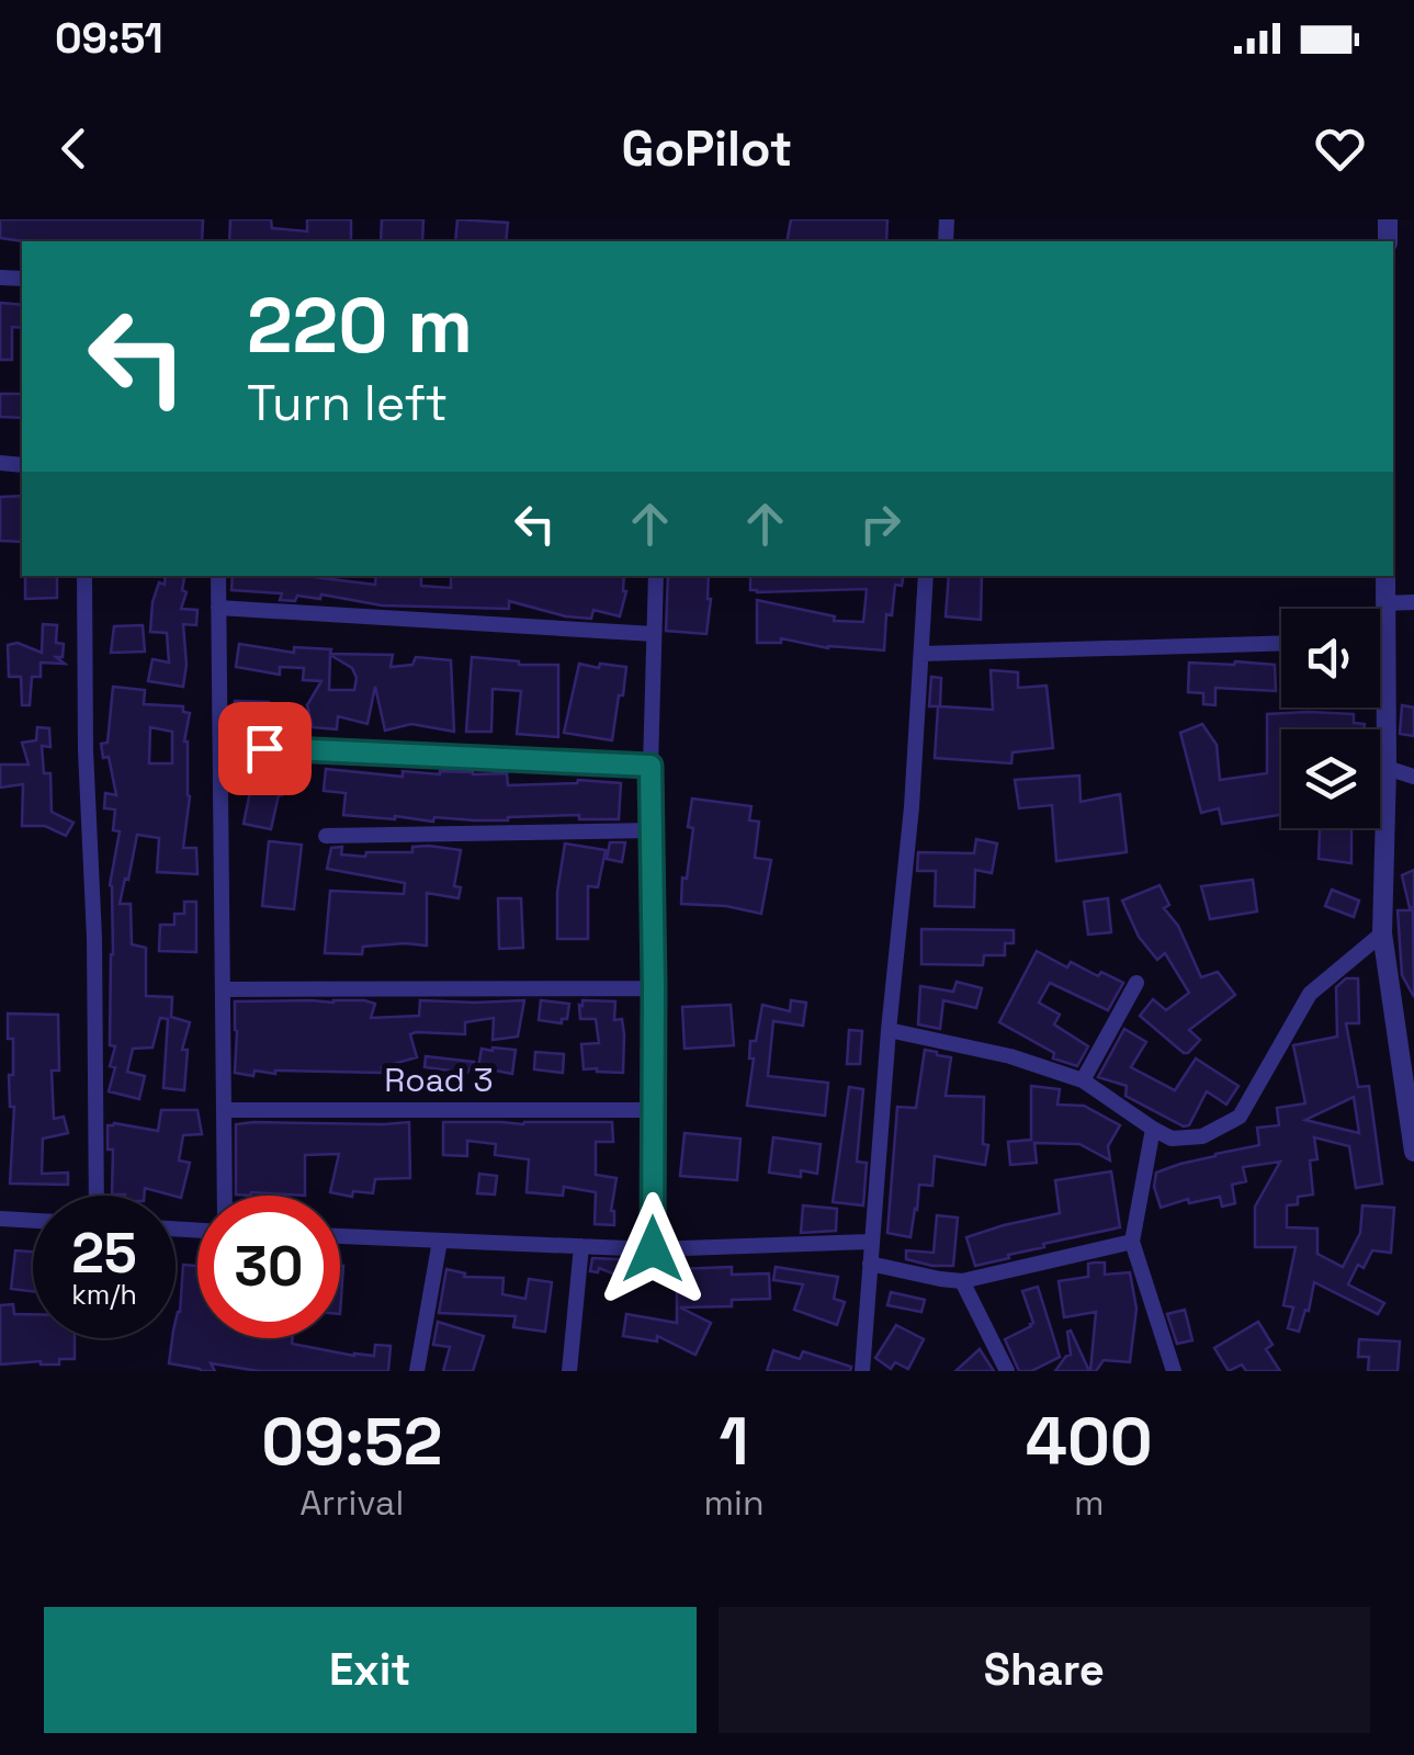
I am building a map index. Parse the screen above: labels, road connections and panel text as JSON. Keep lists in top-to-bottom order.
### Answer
{
  "streets": {
    "street": ["Road 3"]
  },
  "page": {
    "status": "09:51",
    "header": "GoPilot",
    "turn": ["220 m", "Turn left"],
    "speed": "25 km/h",
    "limit": "30",
    "eta": [
      "09:52",
      "Arrival",
      "1",
      "min",
      "400",
      "m"
    ],
    "buttons": ["Exit", "Share"]
  }
}
